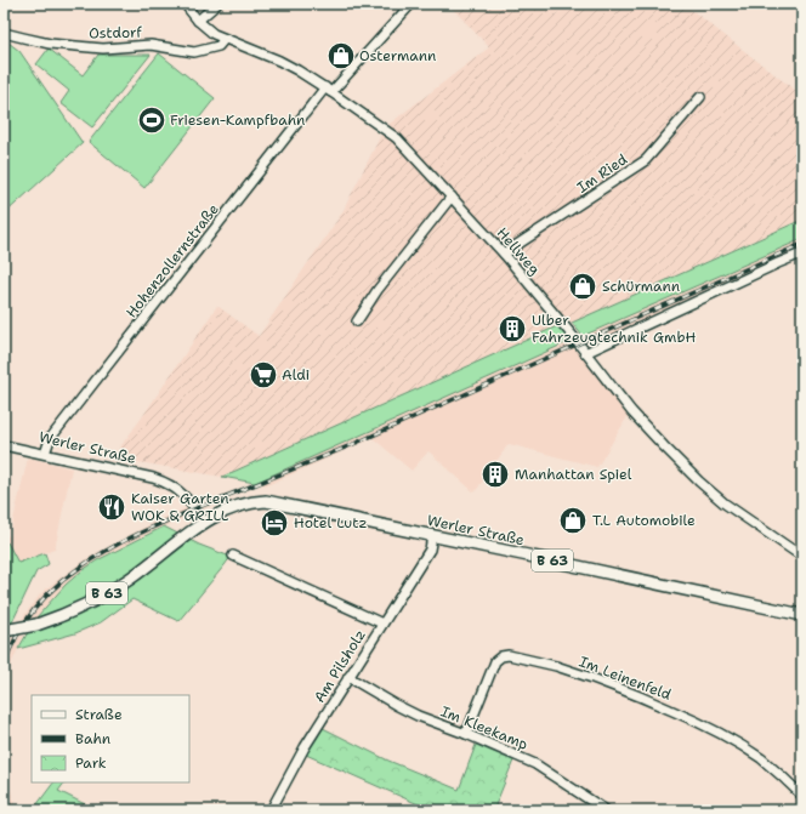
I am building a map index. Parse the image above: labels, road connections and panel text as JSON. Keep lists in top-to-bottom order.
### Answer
{
  "streets": {
    "main road": ["Werler Straße", "B 63"],
    "street": [
      "Ostdorf",
      "Im Ried",
      "Hellweg",
      "Hohenzollernstraße",
      "Am Pilsholz",
      "Im Leinenfeld",
      "Im Kleekamp"
    ]
  },
  "crossings": [
    ["Ostdorf", "Hellweg"],
    ["Im Ried", "Hellweg"],
    ["Hellweg", "Hohenzollernstraße"],
    ["Hohenzollernstraße", "Werler Straße"],
    ["Werler Straße", "Am Pilsholz"],
    ["Am Pilsholz", "Im Kleekamp"],
    ["Im Leinenfeld", "Im Kleekamp"]
  ],
  "places": {
    "shop": ["Ostermann", "Schürmann", "T.L Automobile"],
    "sports": ["Friesen-Kampfbahn"],
    "building": ["Ulber Fahrzeugtechnik GmbH", "Manhattan Spiel"],
    "supermarket": ["Aldi"],
    "restaurant": ["Kaiser Garten WOK & GRILL"],
    "hotel": ["Hotel Lutz"]
  },
  "legend": ["Straße", "Bahn", "Park"]
}
